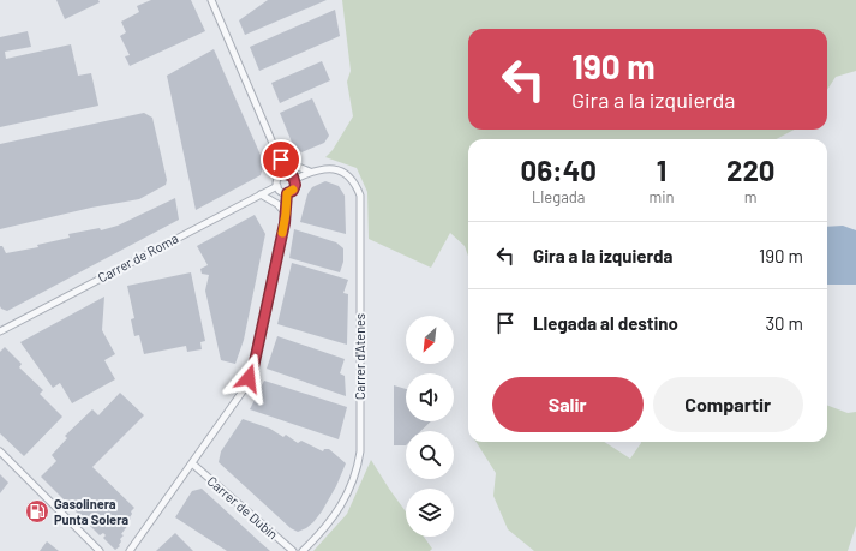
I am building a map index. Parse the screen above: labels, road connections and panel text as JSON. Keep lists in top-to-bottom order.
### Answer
{
  "streets": {
    "street": ["Carrer de Roma", "Carrer d'Atenes", "Carrer de Dubín"]
  },
  "places": {
    "fuel station": ["Gasolinera Punta Solera"]
  },
  "north": "bottom left",
  "page": {
    "turn": ["190 m", "Gira a la izquierda"],
    "eta": [
      "06:40",
      "Llegada",
      "1",
      "min",
      "220",
      "m"
    ],
    "list": [
      {
        "name": "Gira a la izquierda",
        "value": "190 m"
      },
      {
        "name": "Llegada al destino",
        "value": "30 m"
      }
    ],
    "buttons": ["Salir", "Compartir"]
  }
}
